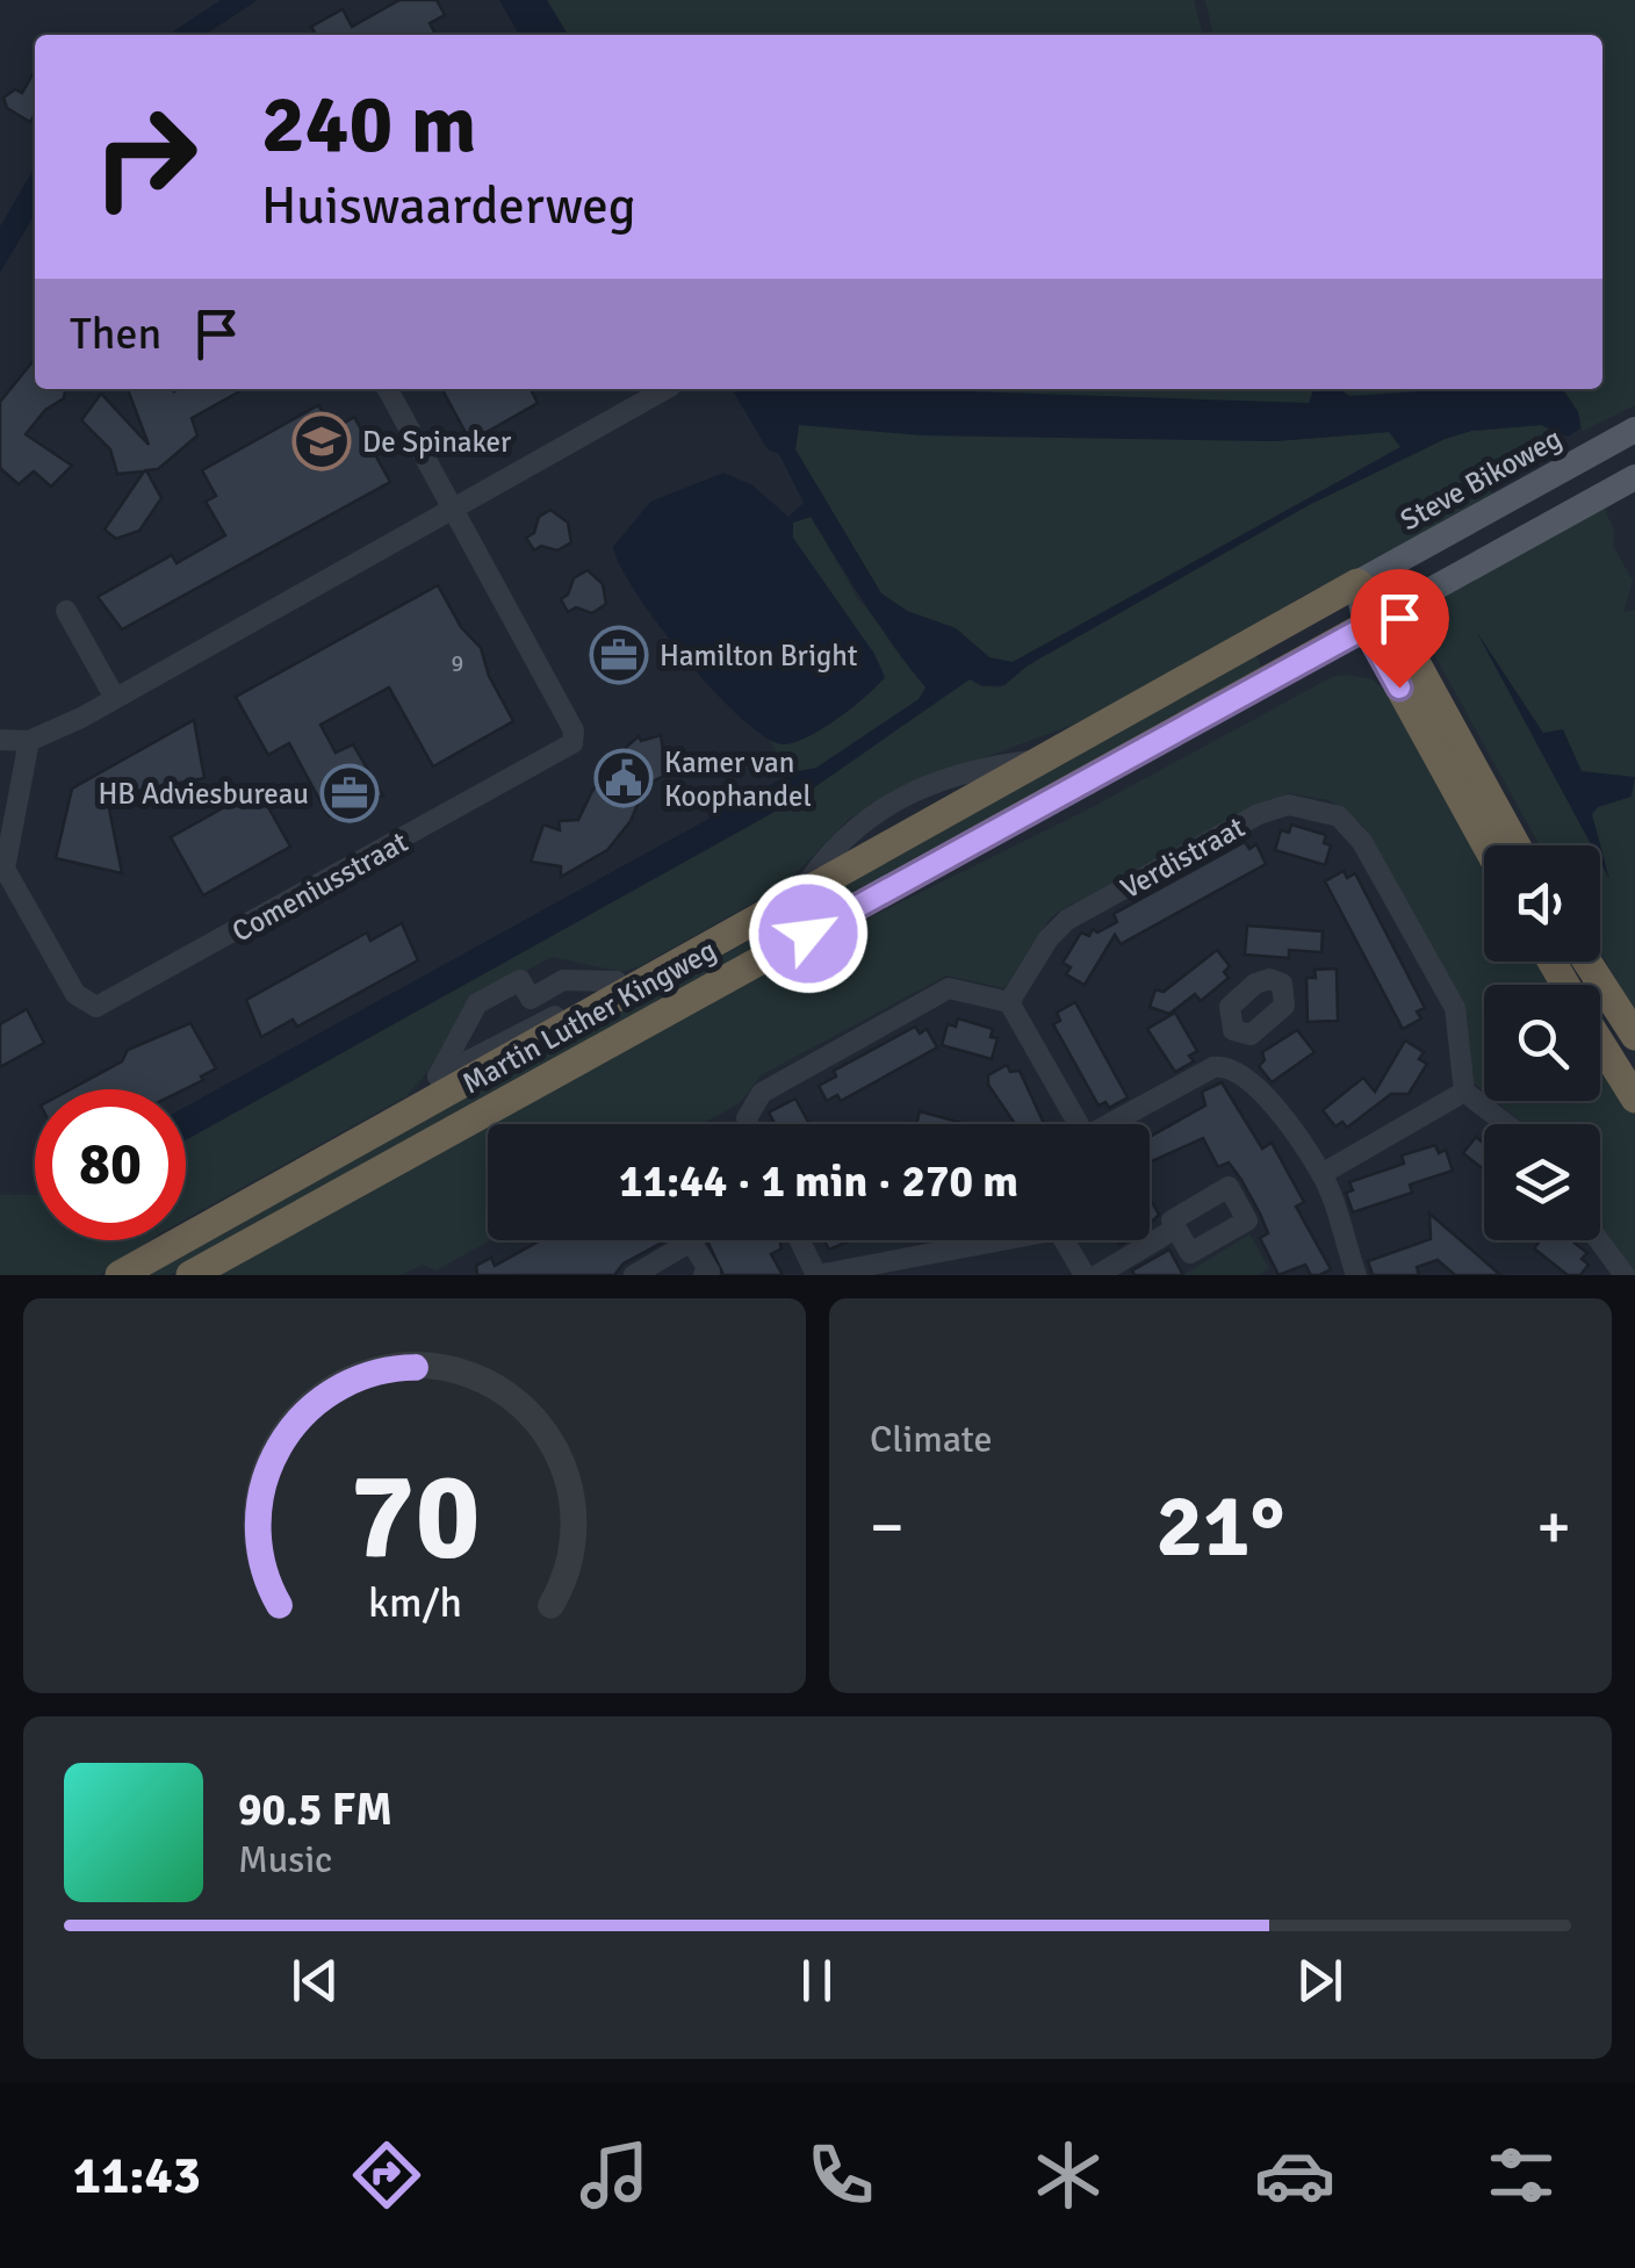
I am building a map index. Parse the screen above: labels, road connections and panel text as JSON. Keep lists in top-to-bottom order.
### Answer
{
  "streets": {
    "highway": ["Martin Luther Kingweg"],
    "main road": ["Steve Bikoweg"],
    "street": ["Verdistraat", "Comeniusstraat"]
  },
  "crossings": [
    ["Steve Bikoweg", "Martin Luther Kingweg"]
  ],
  "places": {
    "school or university": ["De Spinaker"],
    "office": ["Hamilton Bright", "HB Adviesbureau"],
    "public building": ["Kamer van Koophandel"]
  },
  "house_numbers": ["9"],
  "page": {
    "turn": ["240 m", "Huiswaarderweg"],
    "then": "Then",
    "limit": "80",
    "trip": "11:44 · 1 min · 270 m",
    "tile": "Climate",
    "heat": ["−", "21°", "+"],
    "song": ["90.5 FM", "Music"],
    "tabs": "11:43",
    "gauge": ["70", "km/h"]
  }
}
